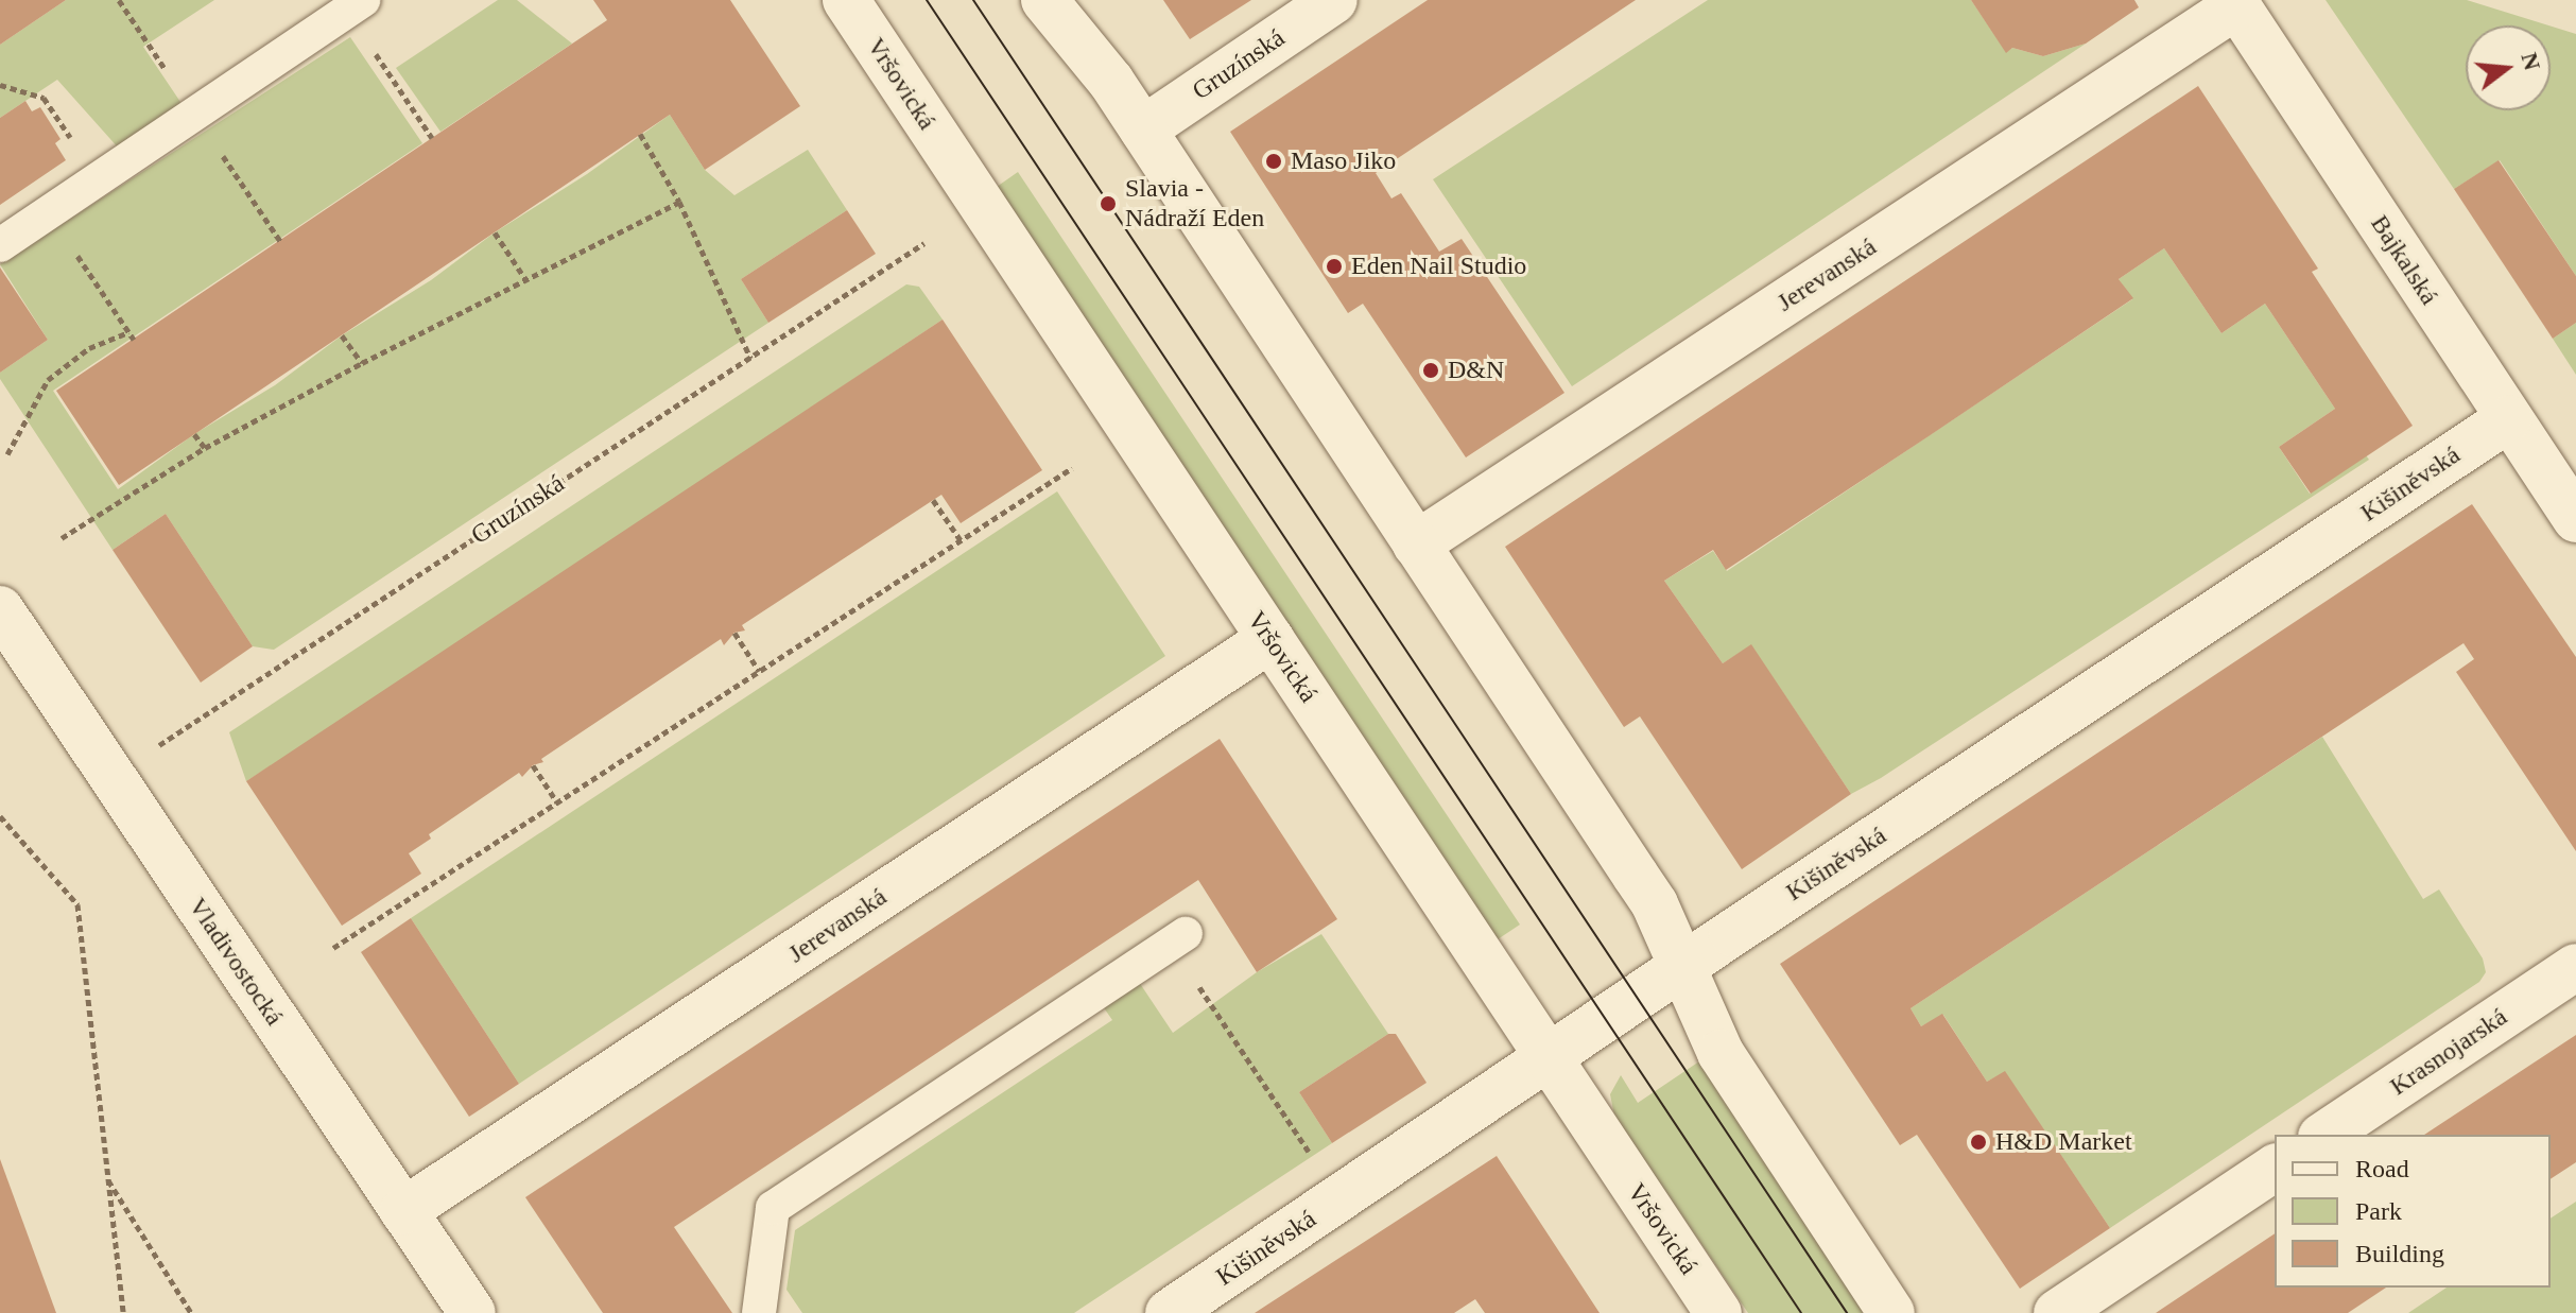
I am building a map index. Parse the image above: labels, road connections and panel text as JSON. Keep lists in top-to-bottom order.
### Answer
{
  "streets": {
    "street": [
      "Gruzínská",
      "Vršovická",
      "Bajkalská",
      "Jerevanská",
      "Kišiněvská",
      "Vladivostocká",
      "Krasnojarská"
    ]
  },
  "crossings": [
    ["Gruzínská", "Vladivostocká"],
    ["Vršovická", "Jerevanská"],
    ["Vršovická", "Kišiněvská"],
    ["Bajkalská", "Jerevanská"],
    ["Bajkalská", "Kišiněvská"],
    ["Jerevanská", "Vladivostocká"]
  ],
  "places": [
    "Maso Jiko",
    "Slavia - Nádraží Eden",
    "Eden Nail Studio",
    "D&N",
    "H&D Market"
  ],
  "legend": ["Road", "Park", "Building"],
  "north": "right"
}
